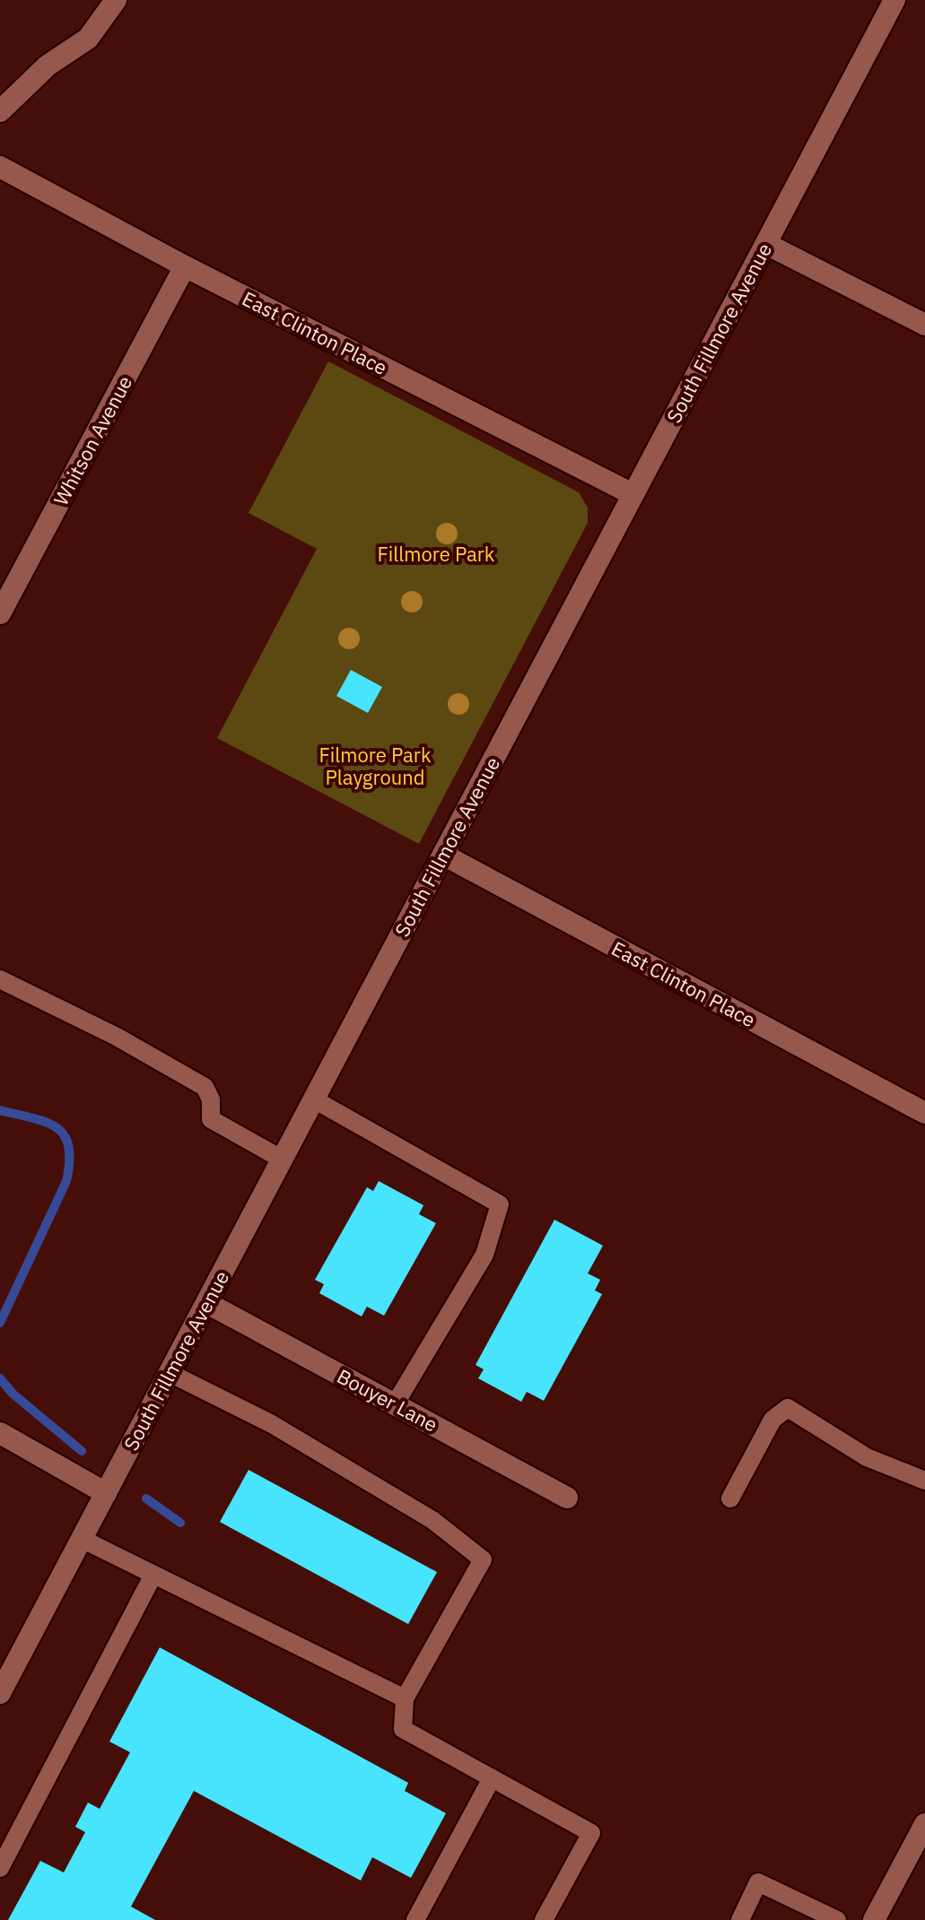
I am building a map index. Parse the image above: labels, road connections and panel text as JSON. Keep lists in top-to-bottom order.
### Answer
{
  "streets": {
    "street": [
      "East Clinton Place",
      "South Fillmore Avenue",
      "Whitson Avenue",
      "Bouyer Lane"
    ]
  },
  "crossings": [
    ["East Clinton Place", "South Fillmore Avenue"],
    ["East Clinton Place", "Whitson Avenue"],
    ["South Fillmore Avenue", "Bouyer Lane"]
  ],
  "parks": ["Fillmore Park", "Filmore Park Playground"]
}
